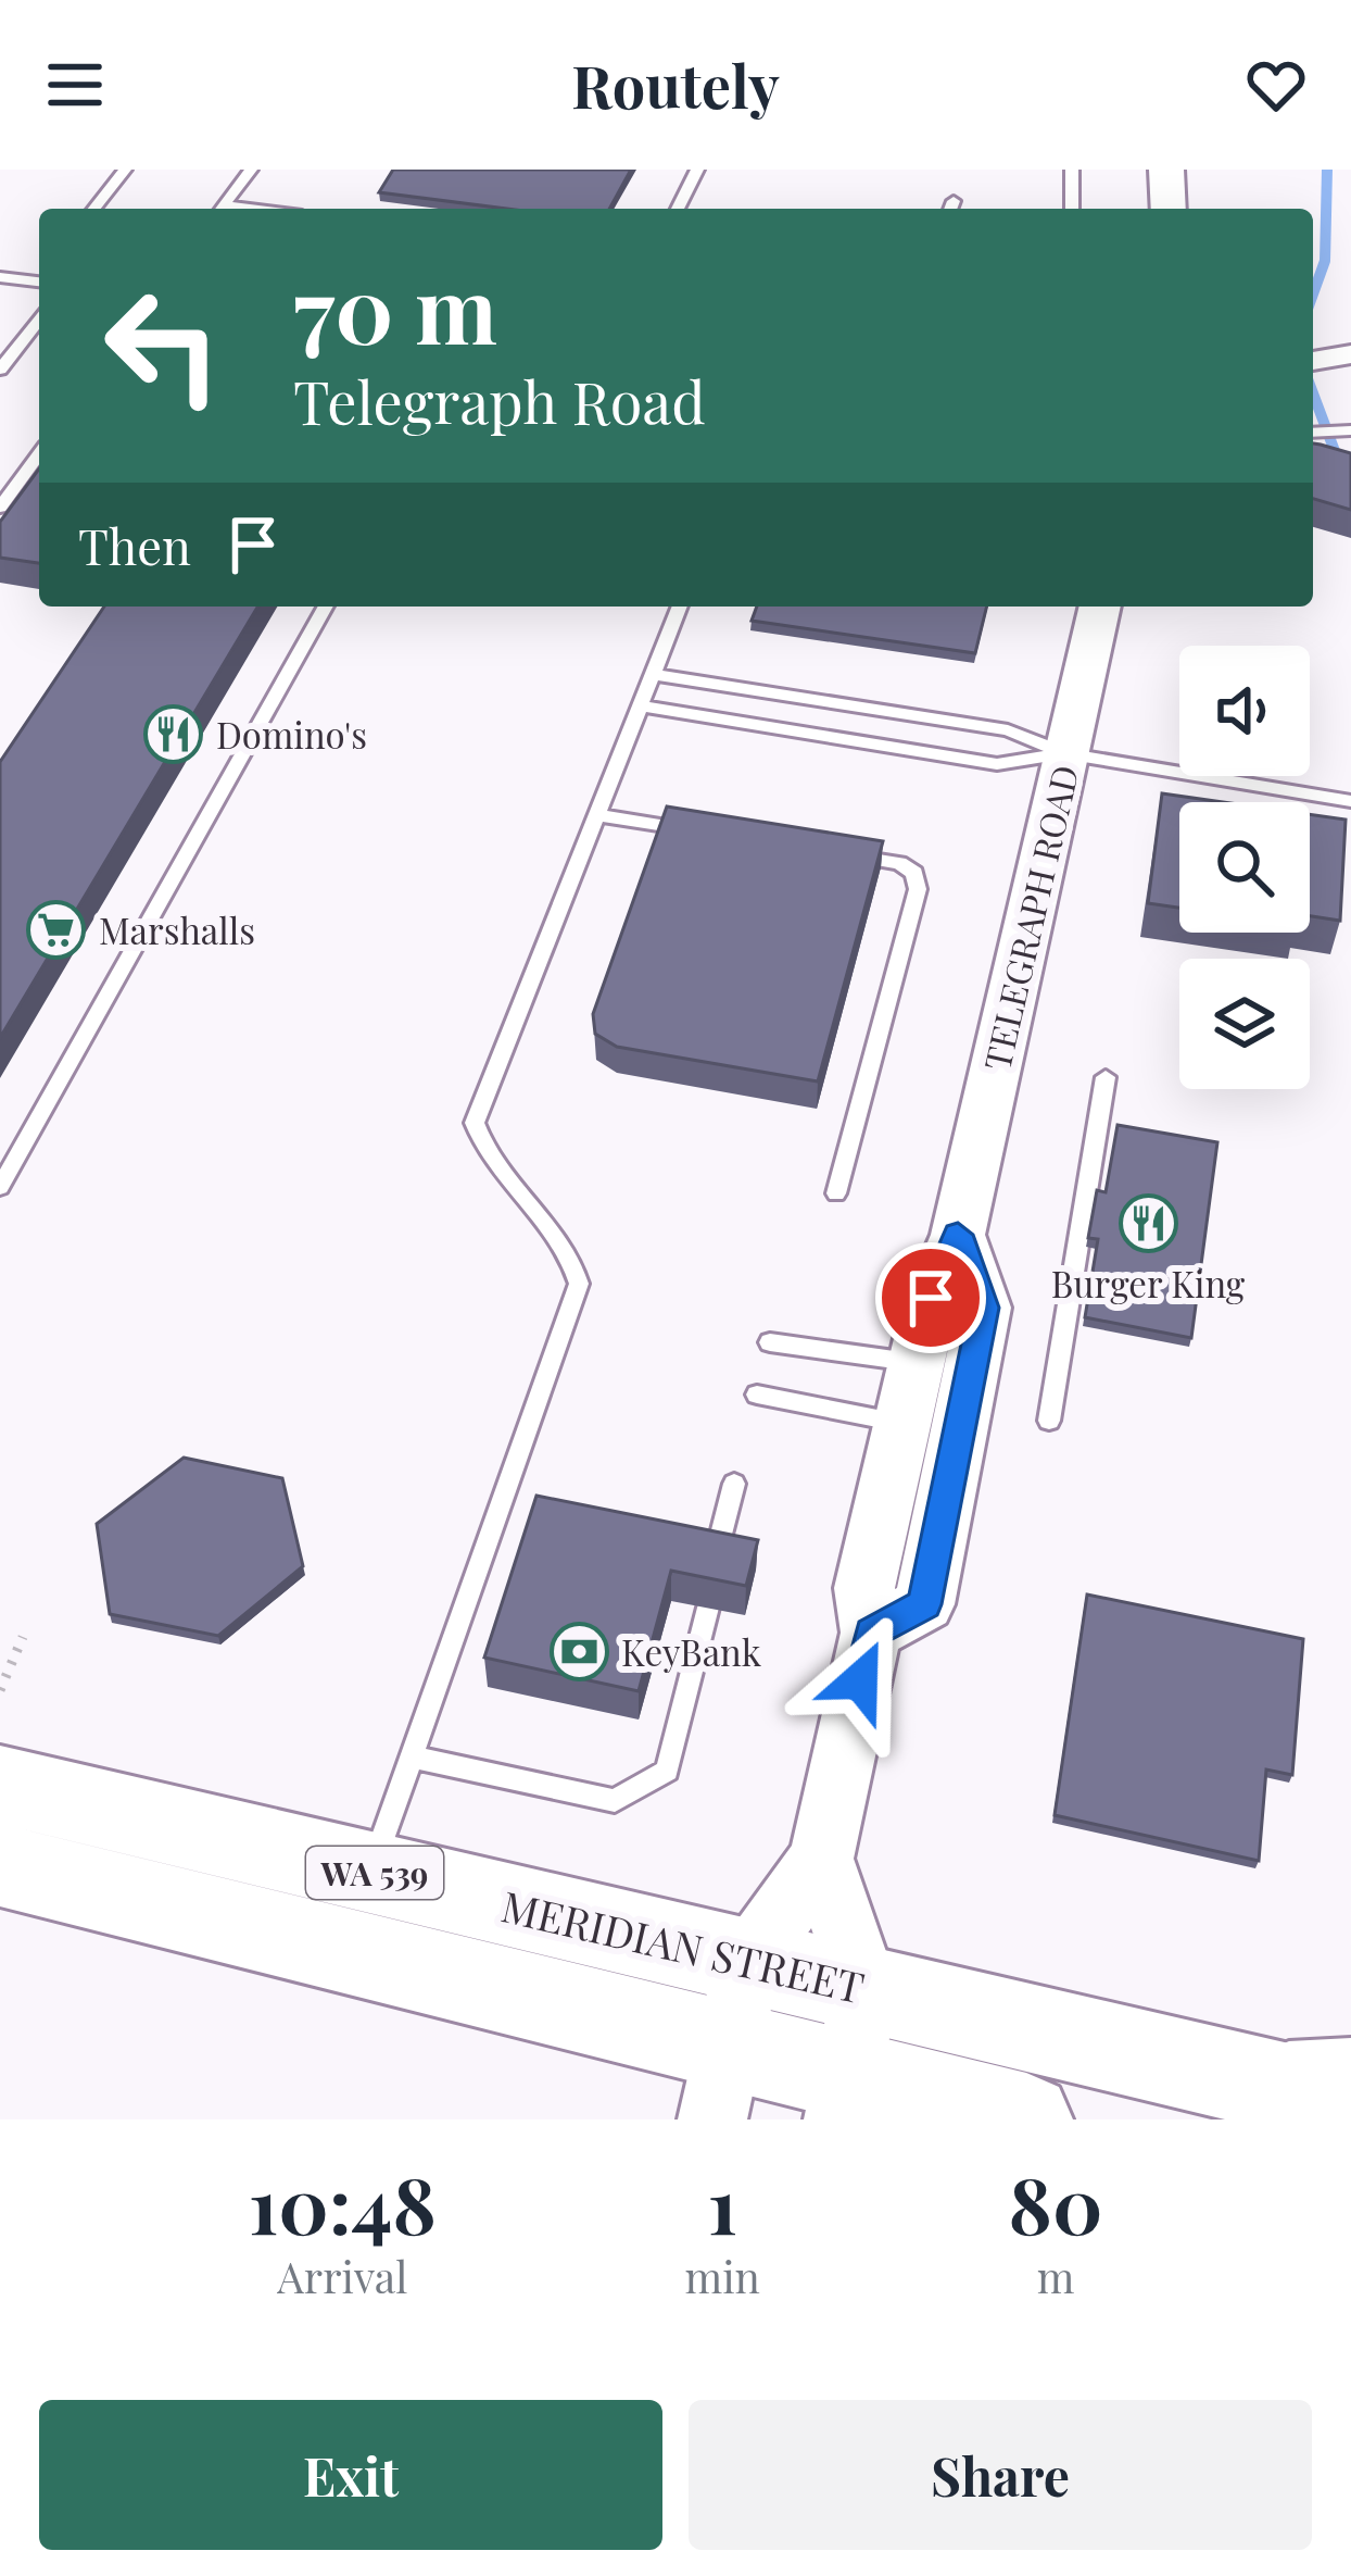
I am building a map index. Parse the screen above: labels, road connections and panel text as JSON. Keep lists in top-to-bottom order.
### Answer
{
  "streets": {
    "highway": ["WA 539", "MERIDIAN STREET"],
    "street": ["TELEGRAPH ROAD"]
  },
  "places": {
    "restaurant": ["Domino's", "Burger King"],
    "supermarket": ["Marshalls"],
    "bank": ["KeyBank"]
  },
  "page": {
    "header": "Routely",
    "turn": ["70 m", "Telegraph Road"],
    "then": "Then",
    "eta": [
      "10:48",
      "Arrival",
      "1",
      "min",
      "80",
      "m"
    ],
    "buttons": ["Exit", "Share"]
  }
}
